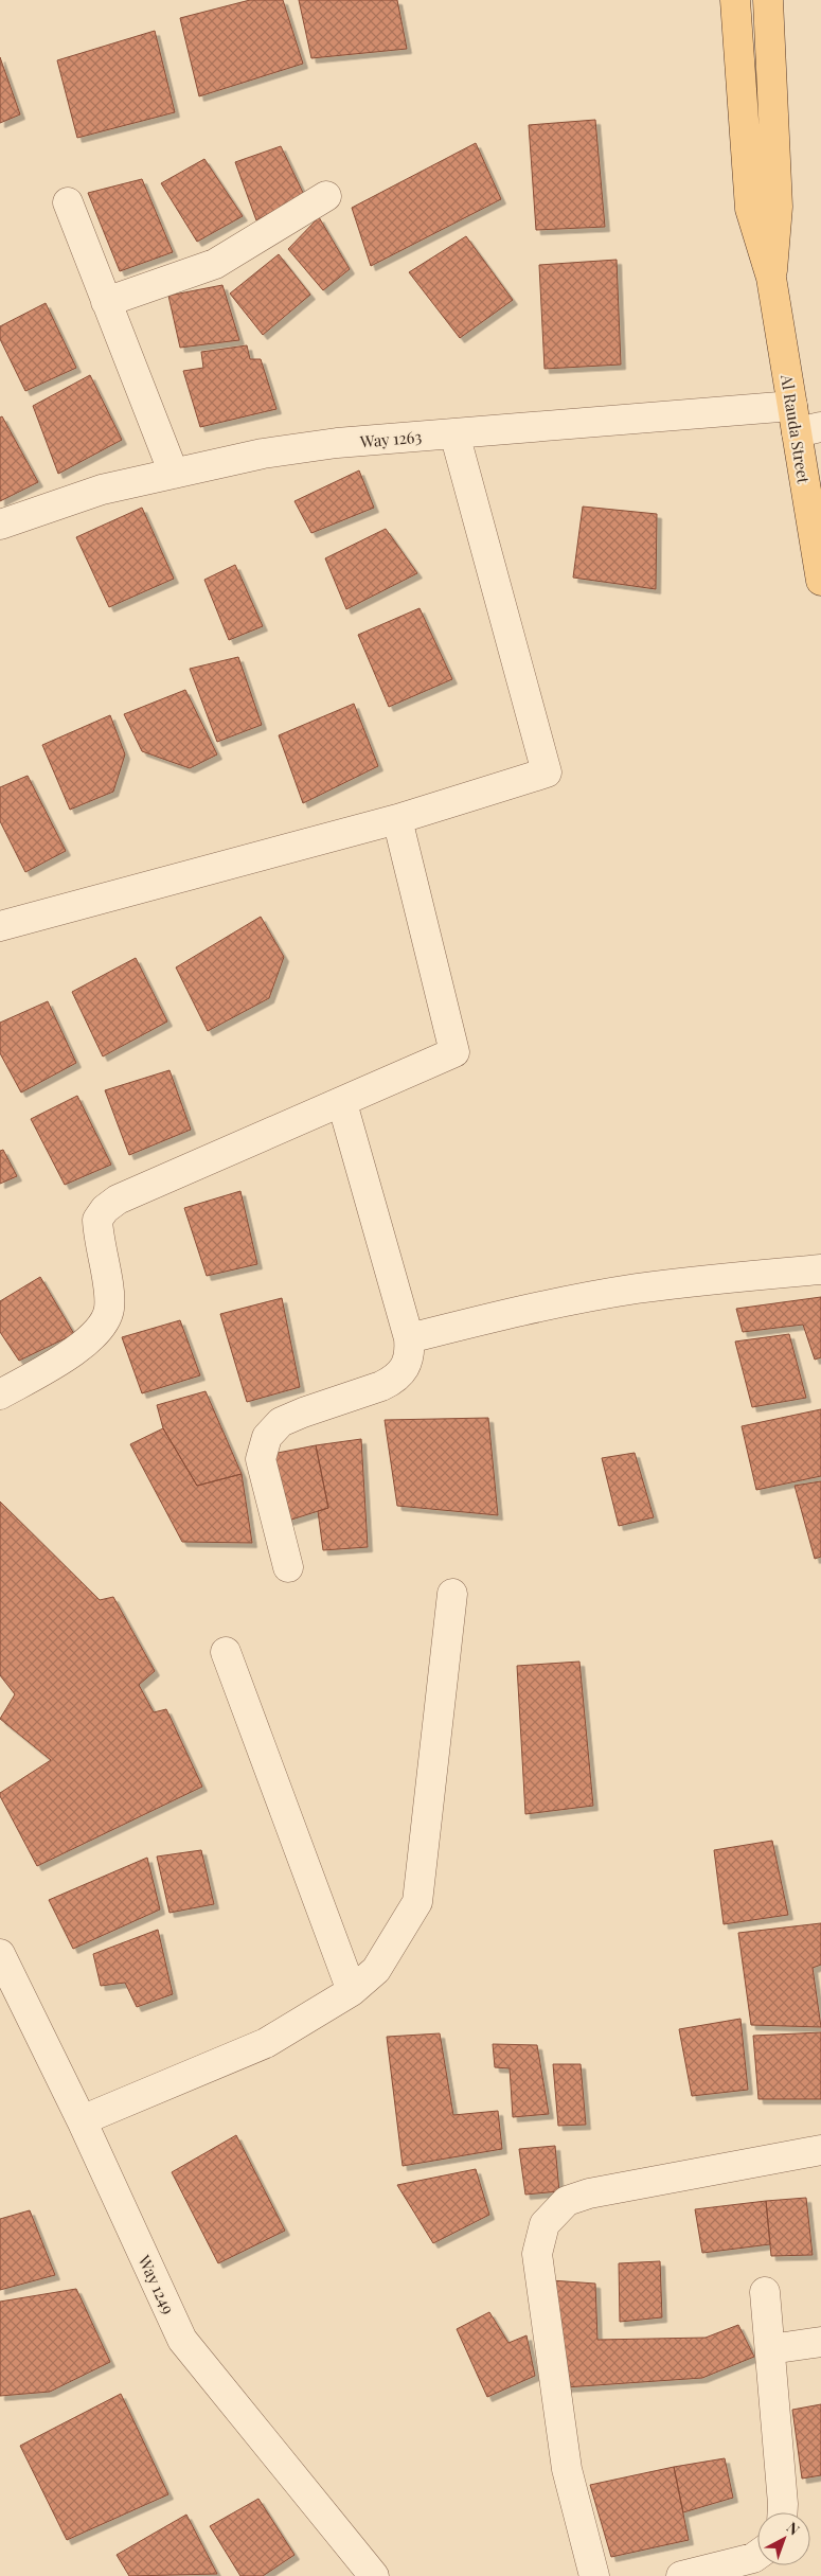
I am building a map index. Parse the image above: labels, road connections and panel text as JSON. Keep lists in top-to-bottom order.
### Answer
{
  "streets": {
    "main road": ["Al Rauda Street"],
    "street": ["Way 1263", "Way 1249"]
  },
  "crossings": [
    ["Al Rauda Street", "Way 1263"]
  ],
  "north": "top right"
}
